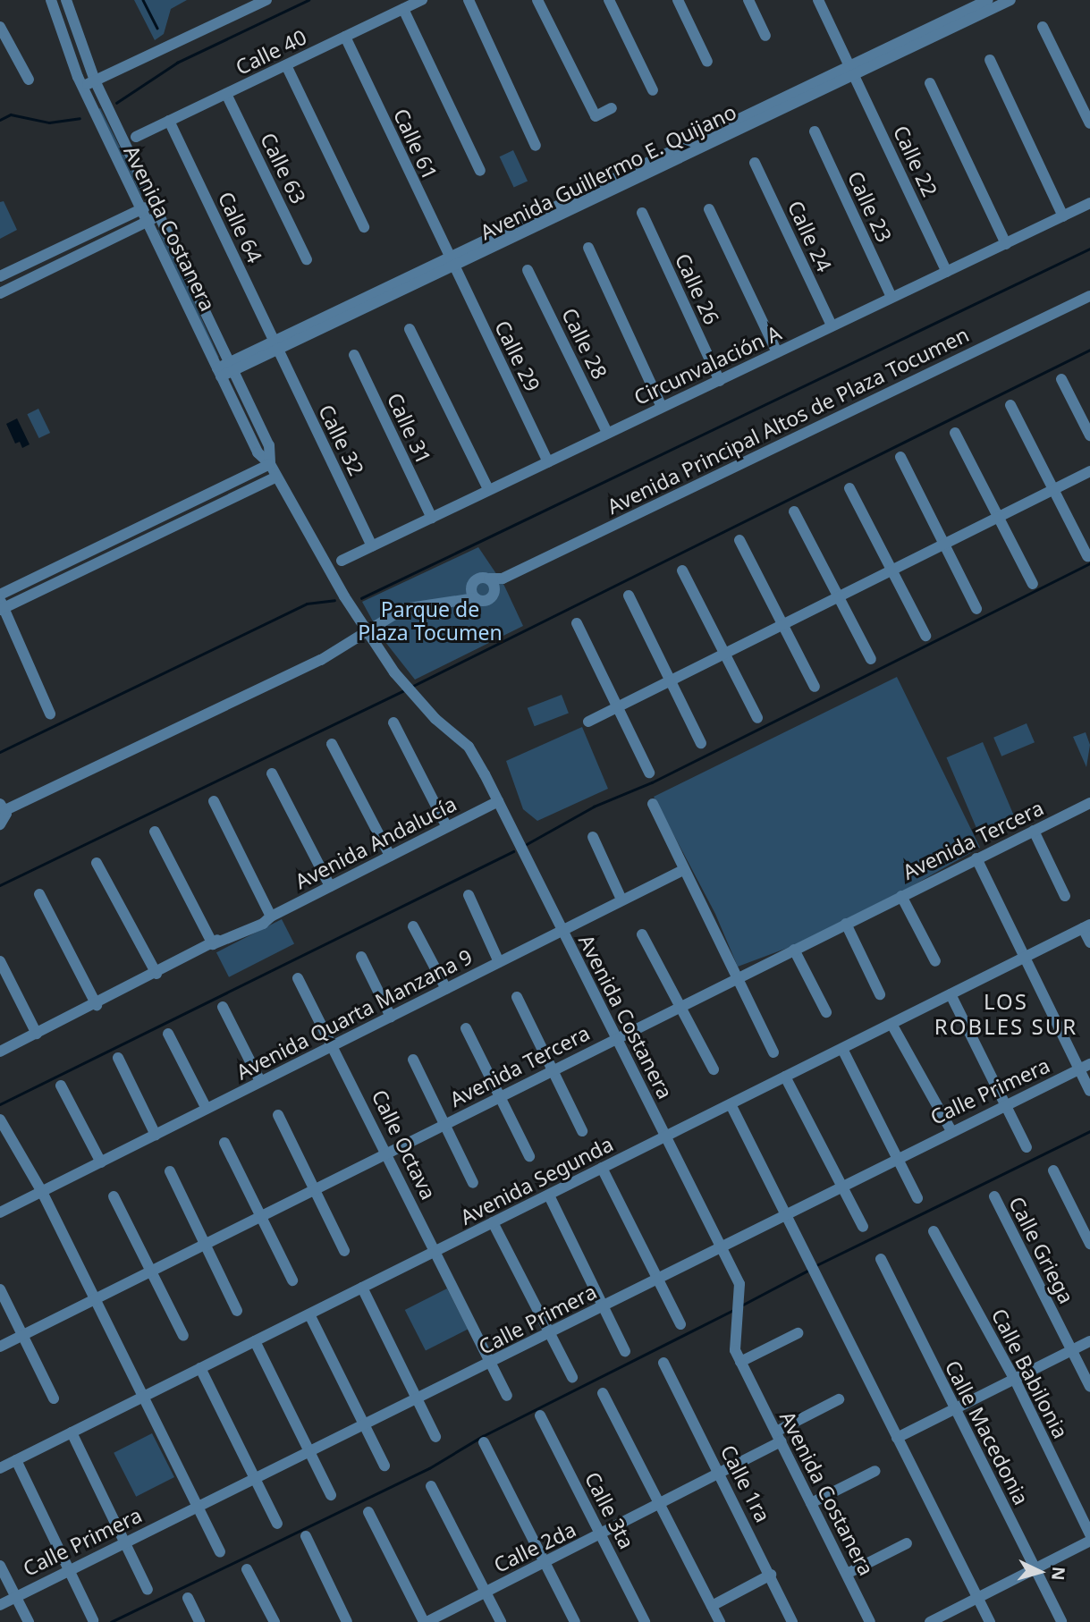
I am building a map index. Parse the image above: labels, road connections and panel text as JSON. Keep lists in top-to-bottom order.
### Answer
{
  "streets": {
    "street": [
      "Calle 40",
      "Calle 61",
      "Calle 22",
      "Calle 63",
      "Avenida Guillermo E. Quijano",
      "Calle 23",
      "Calle 64",
      "Avenida Costanera",
      "Calle 24",
      "Calle 26",
      "Calle 28",
      "Calle 29",
      "Circunvalación A",
      "Avenida Principal Altos de Plaza Tocumen",
      "Calle 31",
      "Calle 32",
      "Avenida Tercera",
      "Avenida Andalucía",
      "Avenida Quarta Manzana 9",
      "Calle Primera",
      "Calle Octava",
      "Avenida Segunda",
      "Calle Griega",
      "Calle Babilonia",
      "Calle Macedonia",
      "Calle 1ra",
      "Calle 3ta",
      "Calle 2da"
    ]
  },
  "crossings": [
    ["Calle 40", "Calle 61"],
    ["Calle 40", "Calle 63"],
    ["Calle 40", "Calle 64"],
    ["Calle 61", "Avenida Guillermo E. Quijano"],
    ["Calle 61", "Calle 29"],
    ["Calle 22", "Avenida Guillermo E. Quijano"],
    ["Calle 22", "Circunvalación A"],
    ["Avenida Guillermo E. Quijano", "Calle 64"],
    ["Avenida Guillermo E. Quijano", "Avenida Costanera"],
    ["Avenida Guillermo E. Quijano", "Calle 29"],
    ["Avenida Guillermo E. Quijano", "Calle 32"],
    ["Calle 23", "Circunvalación A"],
    ["Calle 64", "Calle 32"],
    ["Avenida Costanera", "Avenida Tercera"],
    ["Avenida Costanera", "Avenida Andalucía"],
    ["Avenida Costanera", "Avenida Quarta Manzana 9"],
    ["Avenida Costanera", "Calle Primera"],
    ["Avenida Costanera", "Avenida Segunda"],
    ["Avenida Costanera", "Calle 2da"],
    ["Calle 24", "Circunvalación A"],
    ["Calle 26", "Circunvalación A"],
    ["Calle 28", "Circunvalación A"],
    ["Calle 29", "Circunvalación A"],
    ["Circunvalación A", "Calle 31"],
    ["Circunvalación A", "Calle 32"],
    ["Avenida Tercera", "Calle Octava"],
    ["Avenida Quarta Manzana 9", "Calle Octava"],
    ["Calle Primera", "Calle Octava"],
    ["Calle Octava", "Avenida Segunda"],
    ["Calle 1ra", "Calle 2da"],
    ["Calle 3ta", "Calle 2da"]
  ],
  "districts": ["LOS ROBLES SUR"],
  "parks": ["Parque de Plaza Tocumen"],
  "north": "right"
}
